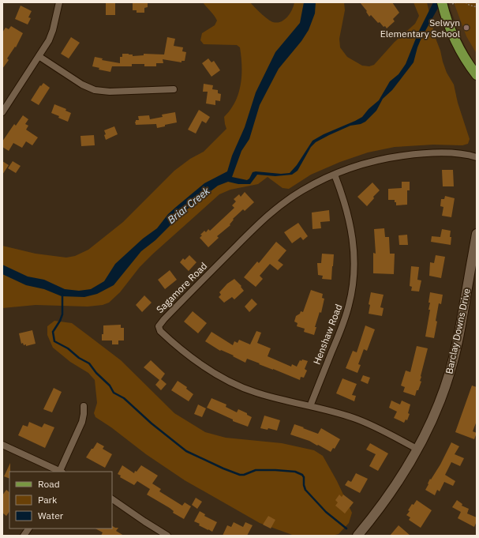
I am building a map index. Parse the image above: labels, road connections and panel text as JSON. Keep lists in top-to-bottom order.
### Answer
{
  "streets": {
    "street": ["Sagamore Road", "Barclay Downs Drive", "Henshaw Road"]
  },
  "crossings": [
    ["Sagamore Road", "Barclay Downs Drive"],
    ["Sagamore Road", "Henshaw Road"]
  ],
  "water": ["Briar Creek"],
  "places": ["Selwyn Elementary School"],
  "legend": ["Road", "Park", "Water"]
}
